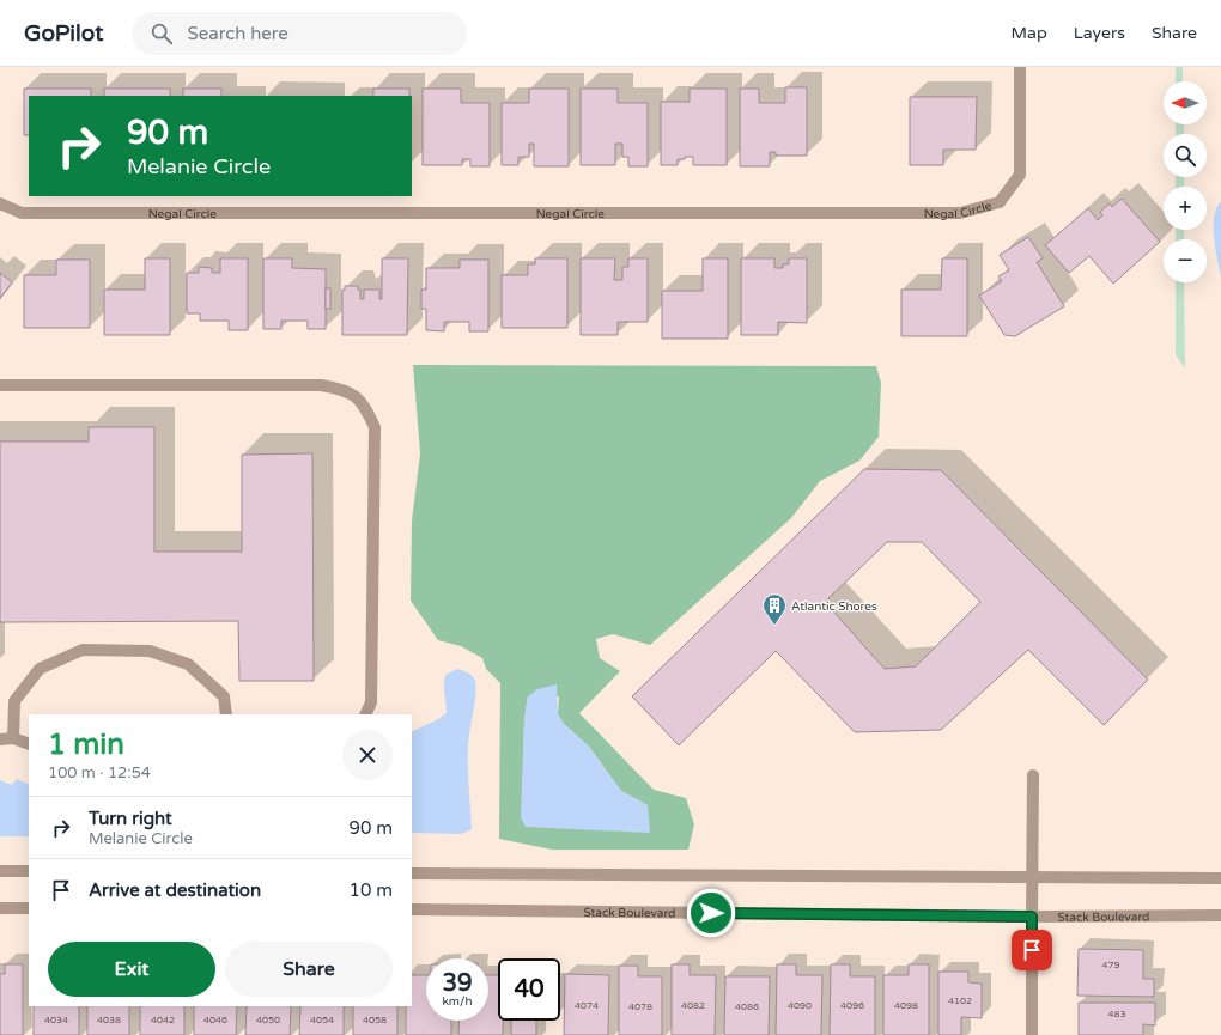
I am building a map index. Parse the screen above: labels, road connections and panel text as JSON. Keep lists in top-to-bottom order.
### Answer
{
  "streets": {
    "street": ["Negal Circle", "Stack Boulevard"]
  },
  "places": {
    "building": ["Atlantic Shores"]
  },
  "house_numbers": [
    "479",
    "4102",
    "4074",
    "4082",
    "4090",
    "4096",
    "4098",
    "4078",
    "4086",
    "483",
    "4034",
    "4038",
    "4042",
    "4046",
    "4050",
    "4054",
    "4058"
  ],
  "north": "left",
  "page": {
    "header": "GoPilot",
    "search": "Search here",
    "nav": ["Map", "Layers", "Share"],
    "map_buttons": ["+", "−"],
    "turn": ["90 m", "Melanie Circle"],
    "heading": ["1 min", "100 m · 12:54"],
    "list": [
      {
        "name": "Turn right",
        "note": "Melanie Circle",
        "value": "90 m"
      },
      {
        "name": "Arrive at destination",
        "value": "10 m"
      }
    ],
    "buttons": ["Exit", "Share"],
    "speed": "39 km/h",
    "limit": "40"
  }
}
